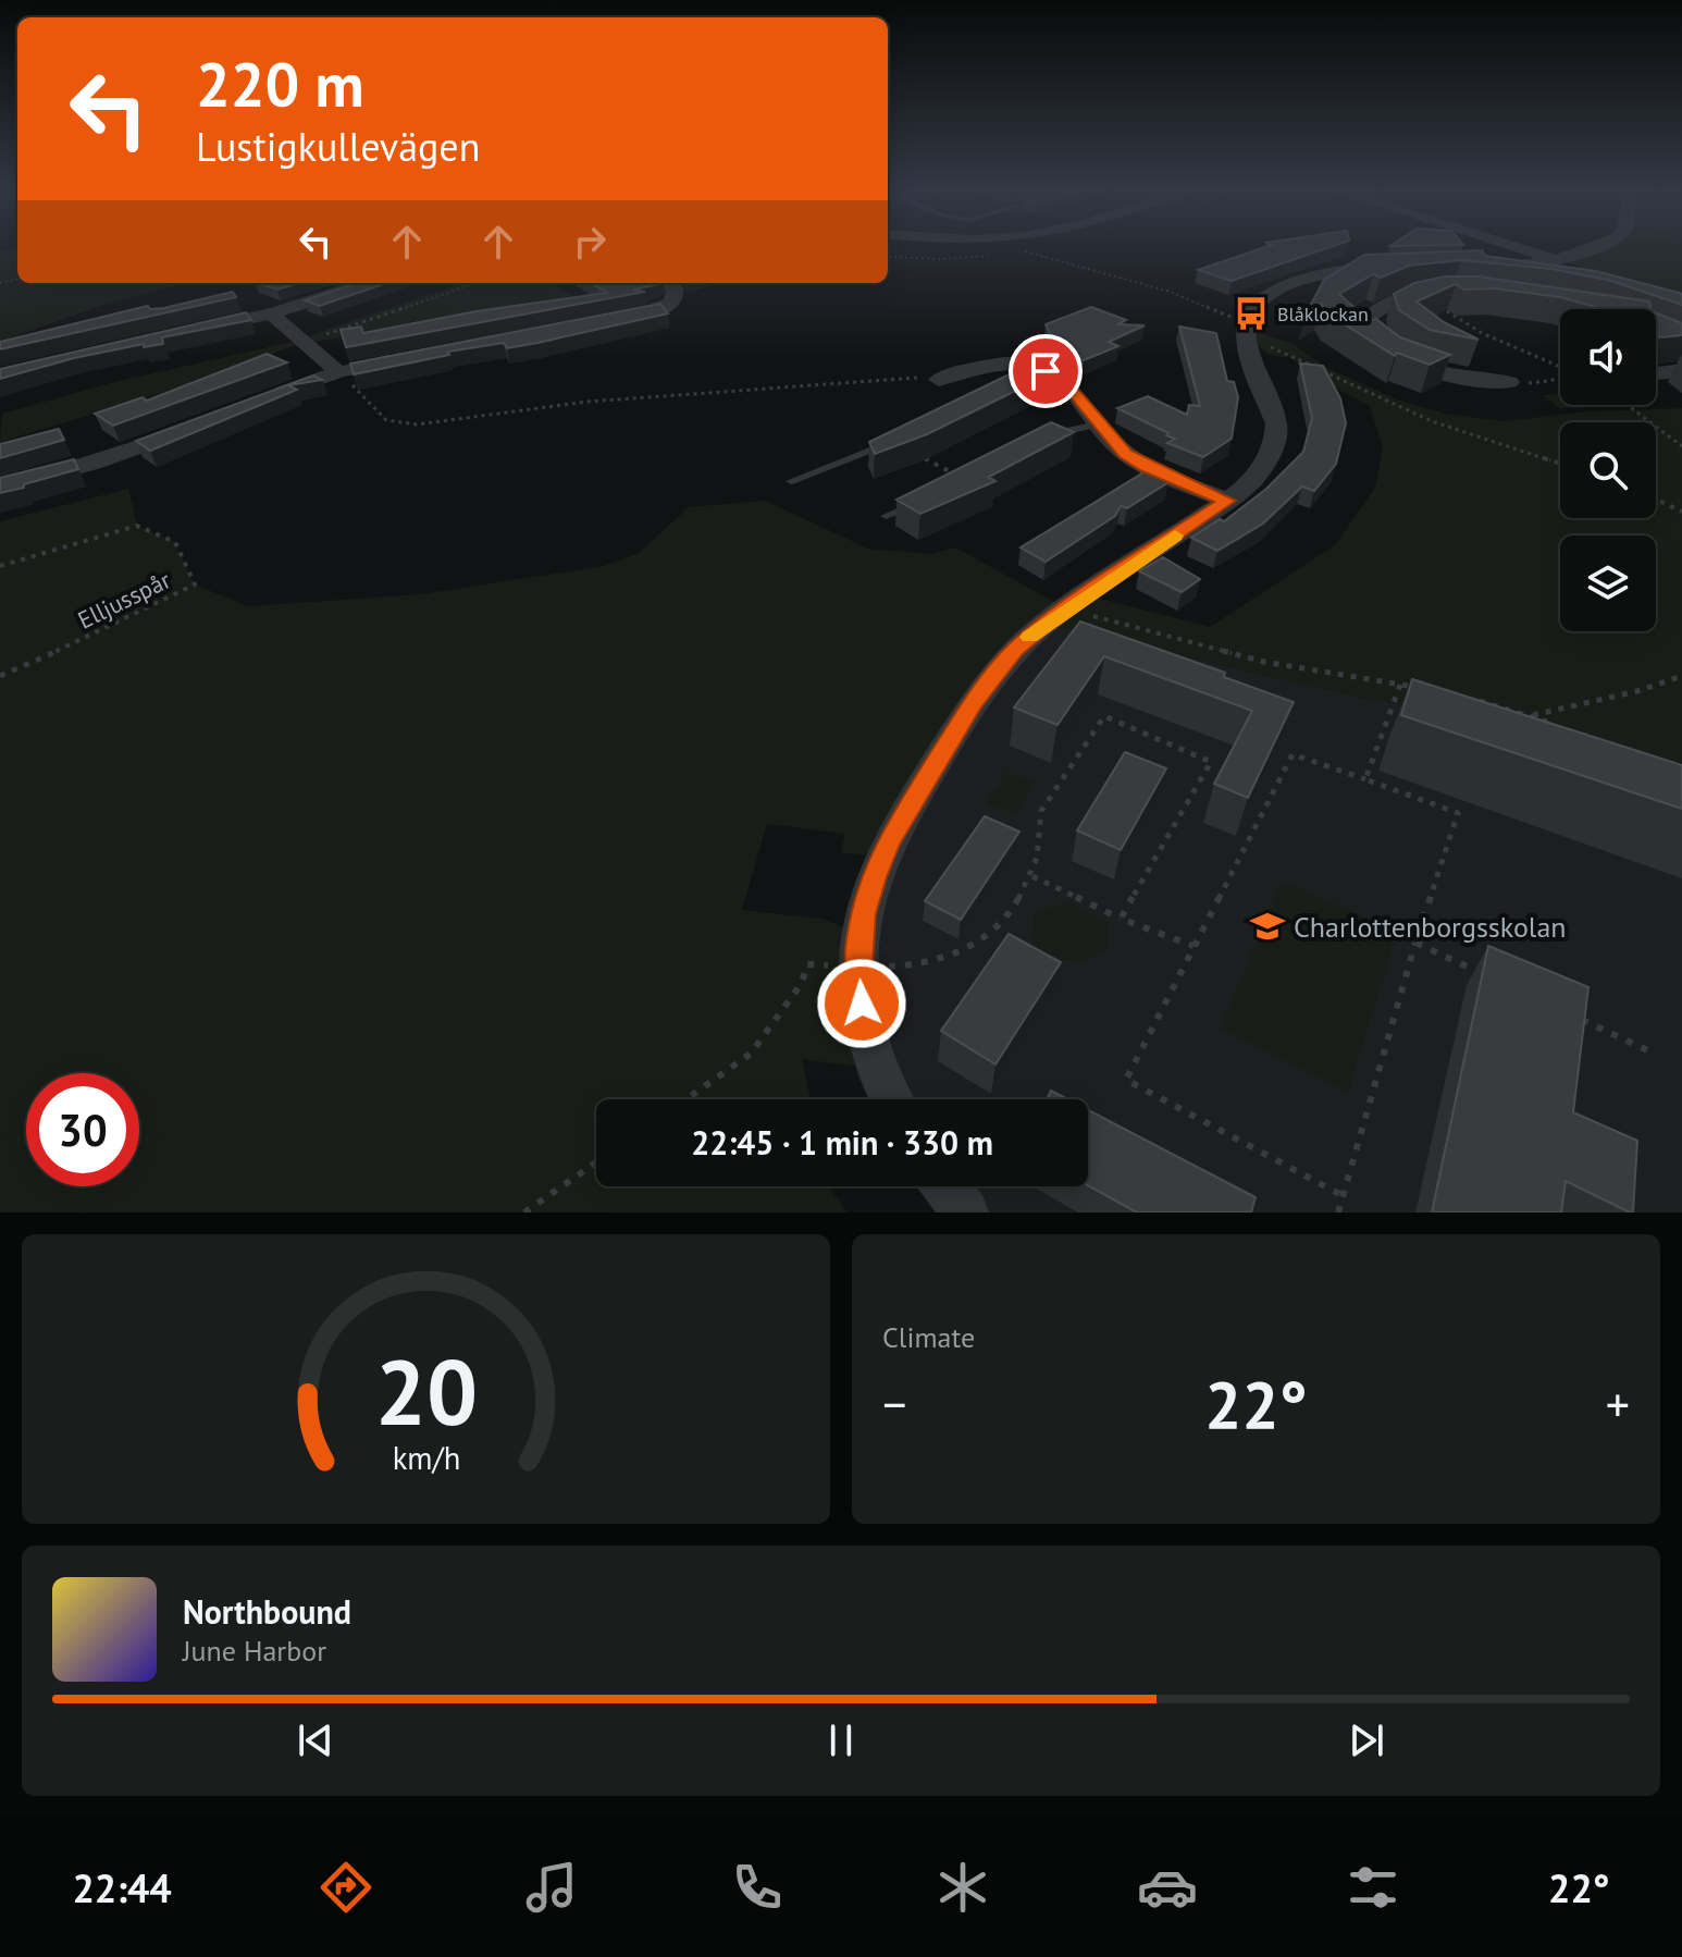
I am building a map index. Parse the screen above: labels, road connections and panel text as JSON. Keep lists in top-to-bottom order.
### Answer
{
  "streets": {
    "path": ["Elljusspår"]
  },
  "places": {
    "bus stop": ["Blåklockan"],
    "school or university": ["Charlottenborgsskolan"]
  },
  "page": {
    "turn": ["220 m", "Lustigkullevägen"],
    "limit": "30",
    "trip": "22:45 · 1 min · 330 m",
    "tile": "Climate",
    "heat": ["−", "22°", "+"],
    "song": ["Northbound", "June Harbor"],
    "tabs": ["22:44", "22°"],
    "gauge": ["20", "km/h"]
  }
}
